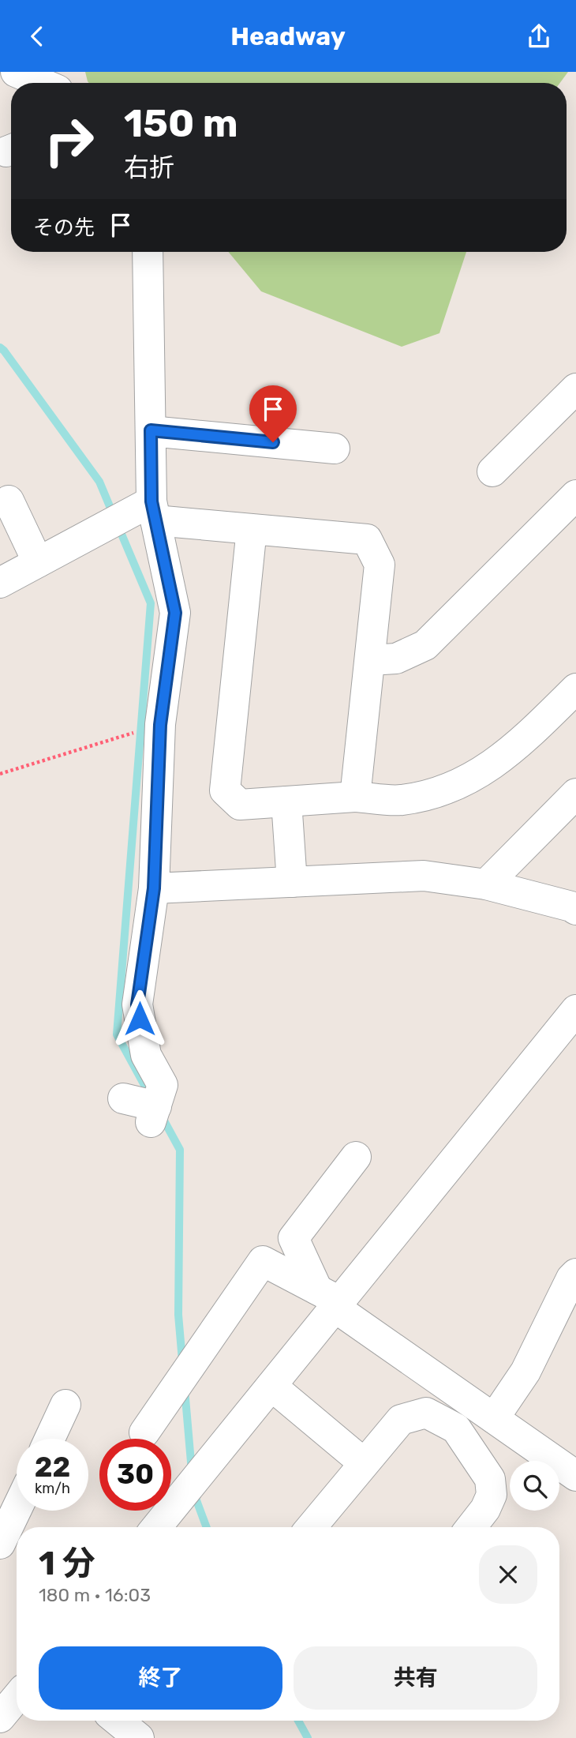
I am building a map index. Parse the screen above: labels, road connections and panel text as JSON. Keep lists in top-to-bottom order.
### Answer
{
  "page": {
    "header": "Headway",
    "turn": ["150 m", "右折"],
    "then": "その先",
    "speed": "22 km/h",
    "limit": "30",
    "heading": ["1 分", "180 m · 16:03"],
    "buttons": ["終了", "共有"]
  }
}
